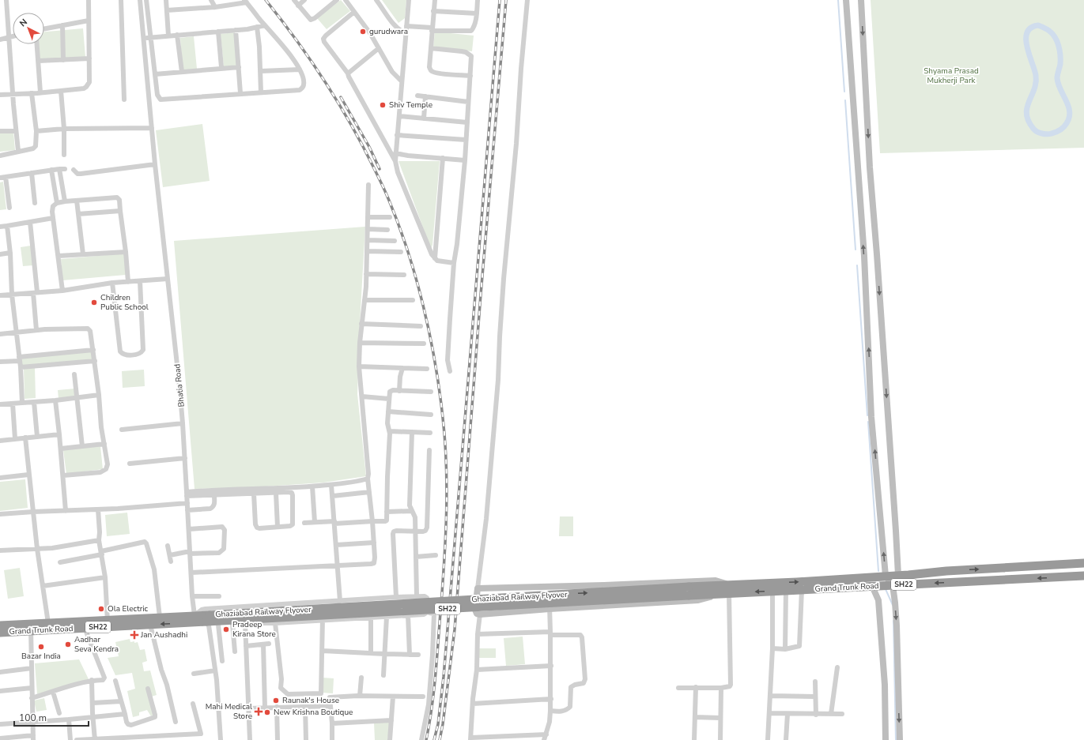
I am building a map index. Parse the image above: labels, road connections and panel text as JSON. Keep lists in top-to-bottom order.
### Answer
{
  "streets": {
    "highway": ["SH22", "Grand Trunk Road", "Ghaziabad Railway Flyover"],
    "street": ["Bhatia Road"]
  },
  "crossings": [
    ["Bhatia Road", "Grand Trunk Road"],
    ["Bhatia Road", "Ghaziabad Railway Flyover"],
    ["Grand Trunk Road", "Ghaziabad Railway Flyover"]
  ],
  "parks": ["Shyama Prasad Mukherji Park"],
  "places": {
    "other": [
      "gurudwara",
      "Shiv Temple",
      "Children Public School",
      "Ola Electric",
      "Pradeep Kirana Store",
      "Aadhar Seva Kendra",
      "Bazar India",
      "Raunak's House",
      "New Krishna Boutique"
    ],
    "health": ["Jan Aushadhi", "Mahi Medical Store"]
  },
  "scale_bar": "100 m",
  "north": "top left"
}
